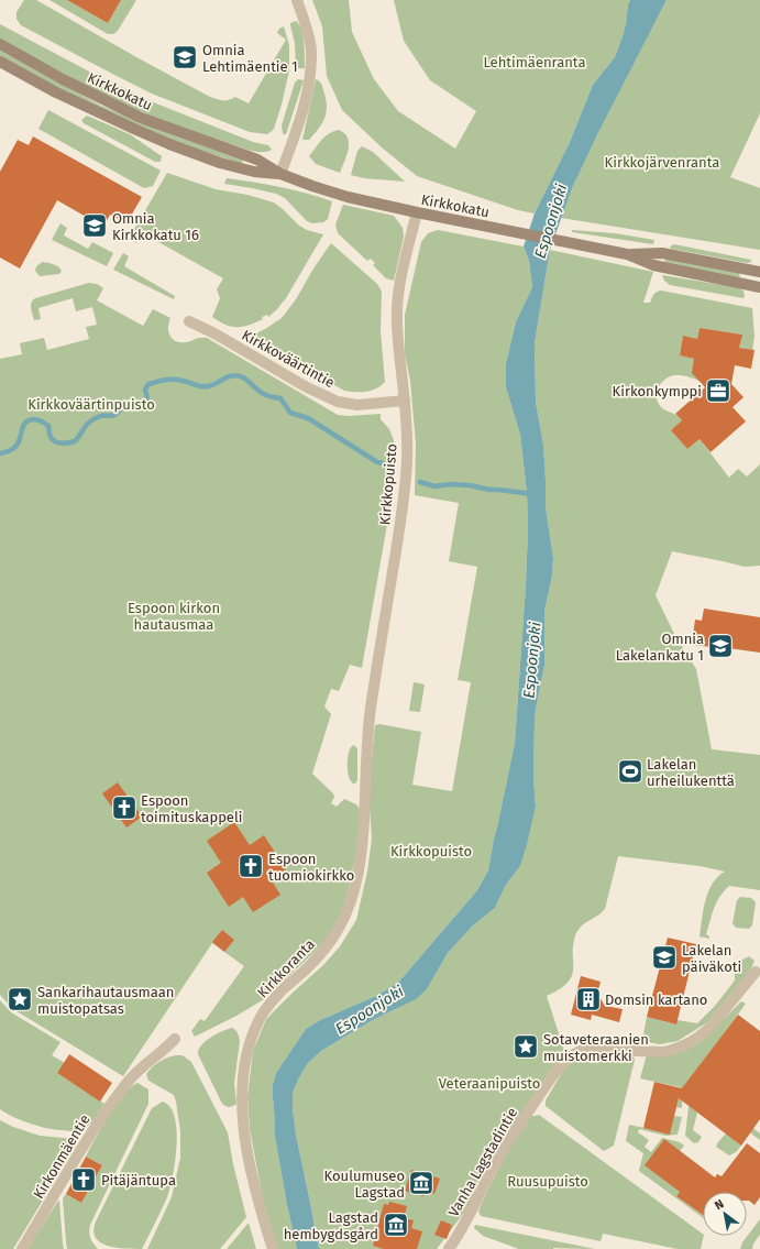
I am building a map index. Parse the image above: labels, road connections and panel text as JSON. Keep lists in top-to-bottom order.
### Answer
{
  "streets": {
    "main road": ["Kirkkokatu"],
    "street": [
      "Kirkkoväärtintie",
      "Kirkkopuisto",
      "Kirkkoranta",
      "Kirkonmäentie",
      "Vanha Lagstadintie"
    ]
  },
  "crossings": [
    ["Kirkkokatu", "Kirkkopuisto"],
    ["Kirkkoväärtintie", "Kirkkopuisto"],
    ["Kirkkopuisto", "Kirkkoranta"]
  ],
  "water": ["Espoonjoki"],
  "parks": [
    "Lehtimäenranta",
    "Kirkkojärvenranta",
    "Kirkkoväärtinpuisto",
    "Espoon kirkon hautausmaa",
    "Kirkkopuisto",
    "Veteraanipuisto",
    "Ruusupuisto"
  ],
  "places": {
    "school or university": [
      "Omnia Lehtimäentie 1",
      "Omnia Kirkkokatu 16",
      "Omnia Lakelankatu 1",
      "Lakelan päiväkoti"
    ],
    "office": ["Kirkonkymppi"],
    "sports": ["Lakelan urheilukenttä"],
    "church": ["Espoon toimituskappeli", "Espoon tuomiokirkko", "Pitäjäntupa"],
    "place": ["Sankarihautausmaan muistopatsas", "Sotaveteraanien muistomerkki"],
    "building": ["Domsin kartano"],
    "museum": ["Koulumuseo Lagstad", "Lagstad hembygdsgård"]
  },
  "north": "top left"
}
